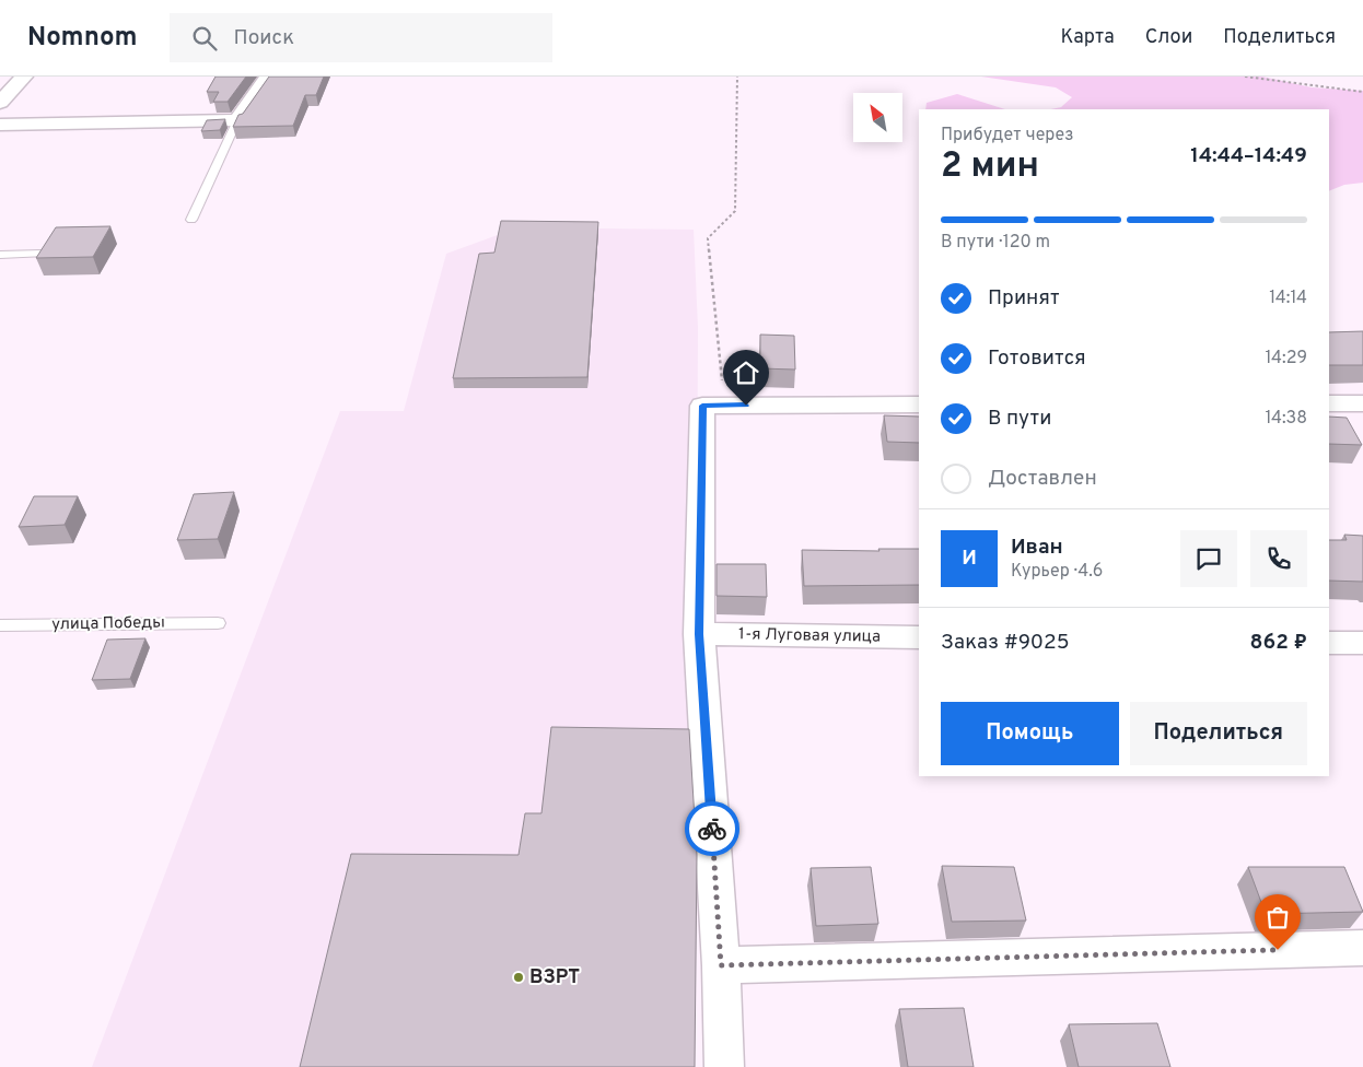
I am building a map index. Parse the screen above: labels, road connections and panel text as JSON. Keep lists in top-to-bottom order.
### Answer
{
  "streets": {
    "street": ["1-я Луговая улица"],
    "lane": ["улица Победы"]
  },
  "places": ["ВЗРТ"],
  "north": "top left",
  "page": {
    "header": "Nomnom",
    "search": "Поиск",
    "nav": ["Карта", "Слои", "Поделиться"],
    "heading": ["2 мин", "Прибудет через", "14:44–14:49"],
    "panel": [
      "Иван",
      "Курьер · 4.6",
      "Заказ #9025",
      "862 ₽"
    ],
    "bar": "В пути · 120 m",
    "list": [
      ["Принят", "14:14"],
      ["Готовится", "14:29"],
      ["В пути", "14:38"],
      "Доставлен"
    ],
    "round": "И",
    "buttons": ["Помощь", "Поделиться"]
  }
}
